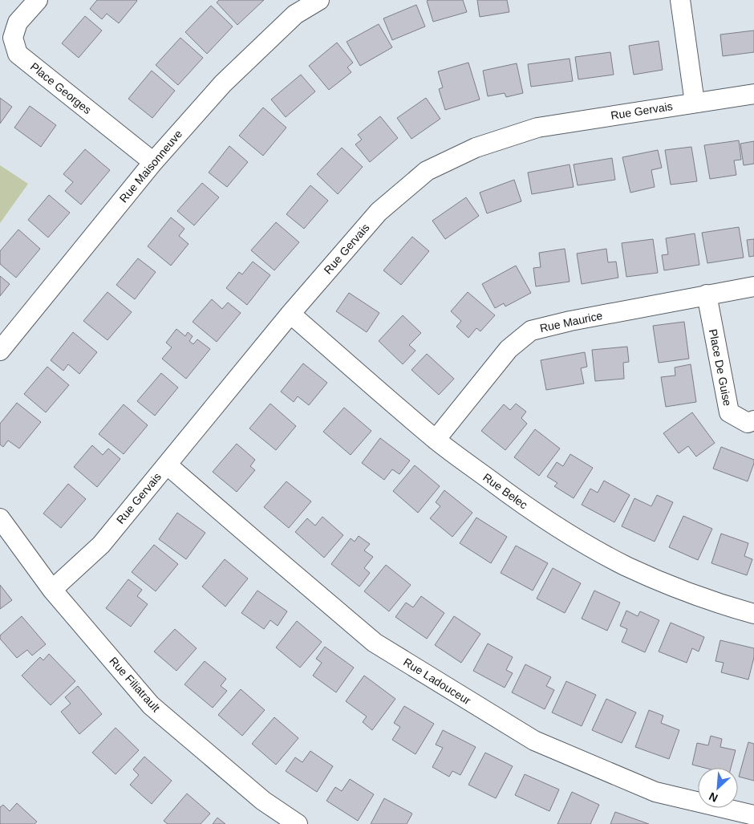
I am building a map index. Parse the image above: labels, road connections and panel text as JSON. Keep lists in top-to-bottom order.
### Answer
{
  "streets": {
    "street": [
      "Place Georges",
      "Rue Gervais",
      "Rue Maisonneuve",
      "Rue Maurice",
      "Place De Guise",
      "Rue Belec",
      "Rue Ladouceur",
      "Rue Filiatrault"
    ]
  },
  "crossings": [
    ["Place Georges", "Rue Maisonneuve"],
    ["Rue Gervais", "Rue Belec"],
    ["Rue Gervais", "Rue Ladouceur"],
    ["Rue Gervais", "Rue Filiatrault"],
    ["Rue Maurice", "Place De Guise"],
    ["Rue Maurice", "Rue Belec"]
  ],
  "north": "bottom left"
}
